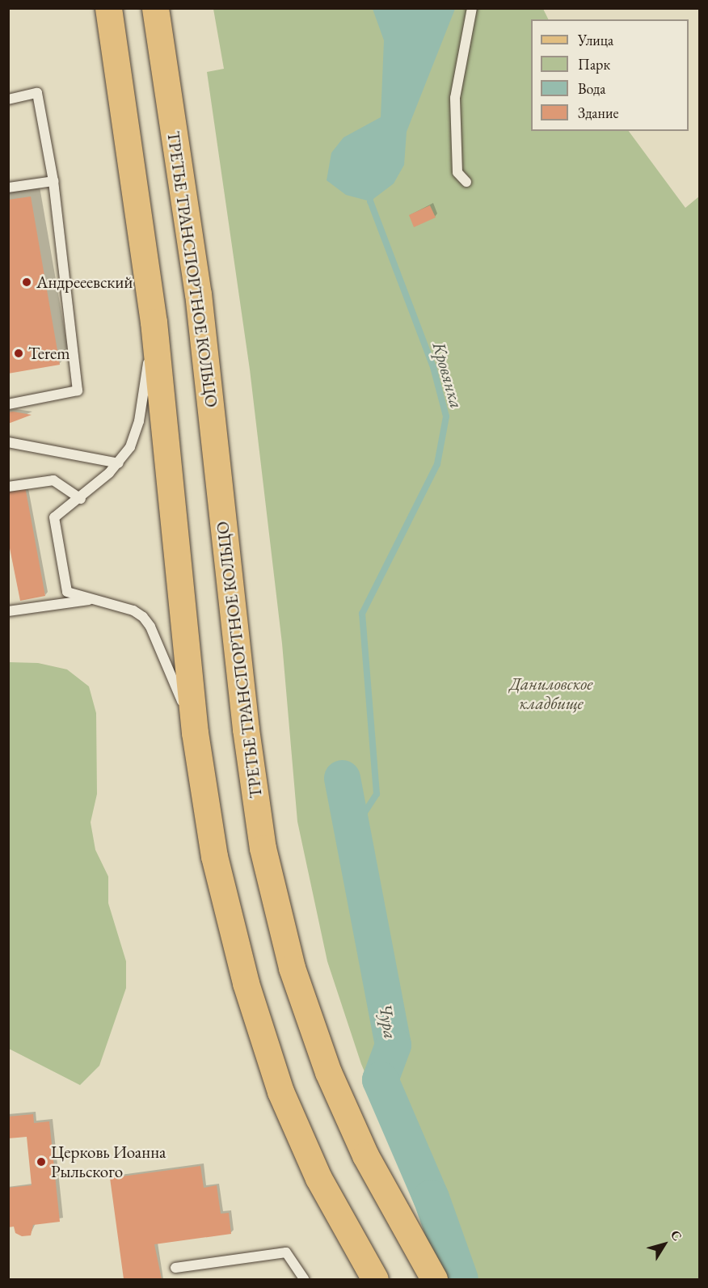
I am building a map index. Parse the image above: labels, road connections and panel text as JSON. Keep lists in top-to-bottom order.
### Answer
{
  "streets": {
    "main road": ["ТРЕТЬЕ ТРАНСПОРТНОЕ КОЛЬЦО"]
  },
  "water": ["Кровянка", "Чура"],
  "parks": ["Даниловское кладбище"],
  "places": ["Андрееевский", "Terem", "Церковь Иоанна Рыльского"],
  "legend": [
    "Улица",
    "Парк",
    "Вода",
    "Здание"
  ],
  "north": "top right"
}
